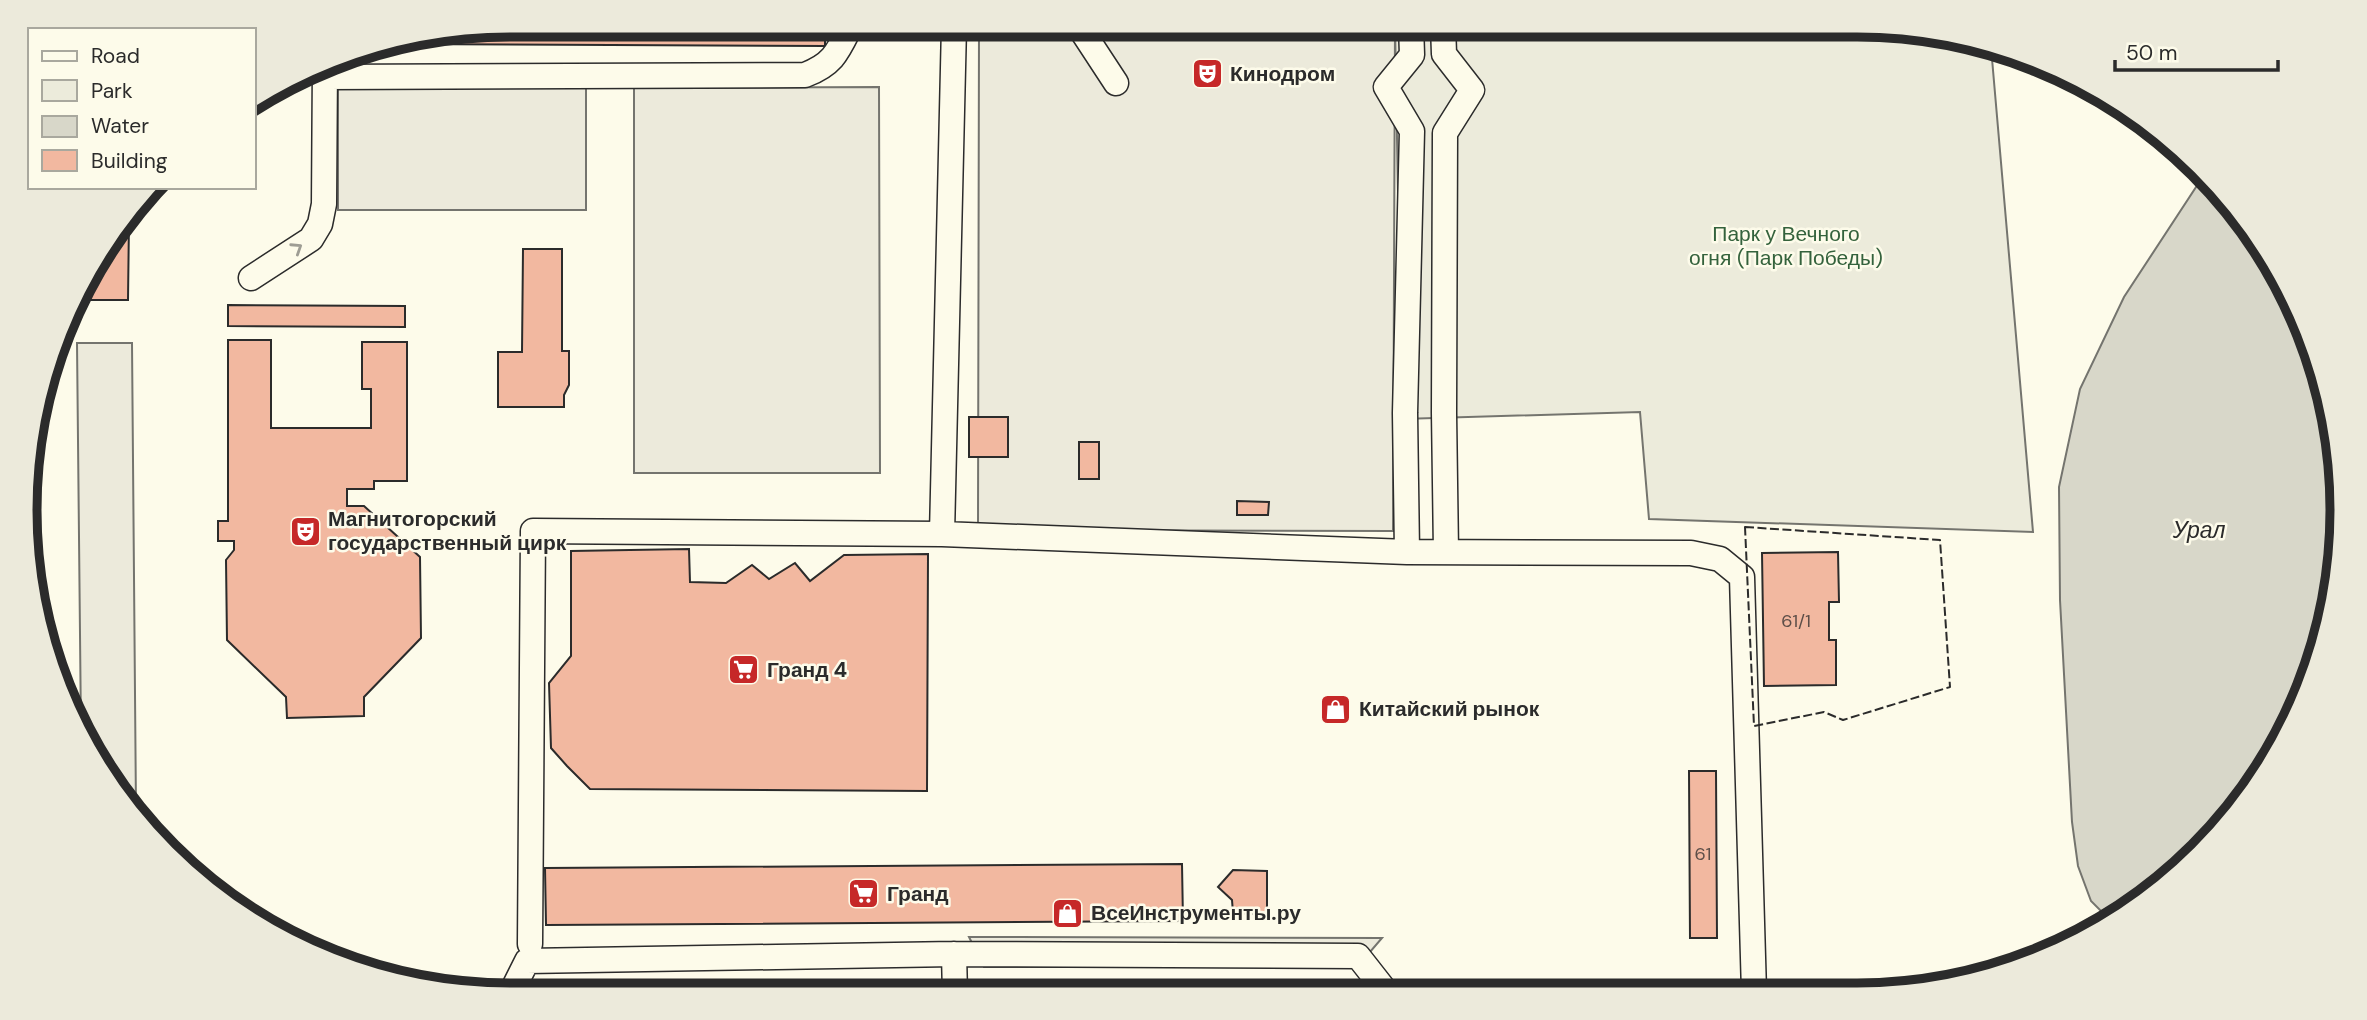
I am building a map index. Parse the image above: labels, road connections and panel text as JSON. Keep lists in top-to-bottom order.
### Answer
{
  "water": ["Урал"],
  "parks": ["Парк у Вечного огня (Парк Победы)"],
  "places": {
    "theatre": ["Кинодром", "Магнитогорский государственный цирк"],
    "supermarket": ["Гранд 4", "Гранд"],
    "shop": ["Китайский рынок", "ВсеИнструменты.ру"]
  },
  "house_numbers": ["61/1", "61"],
  "legend": [
    "Road",
    "Park",
    "Water",
    "Building"
  ],
  "scale_bar": "50 m"
}
